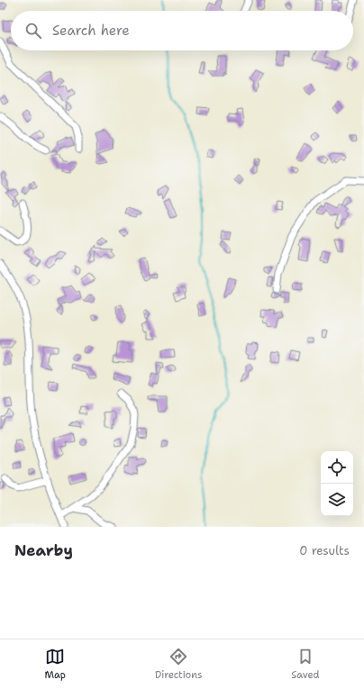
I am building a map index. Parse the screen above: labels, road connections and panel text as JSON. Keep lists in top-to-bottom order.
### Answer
{
  "page": {
    "search": "Search here",
    "heading": ["Nearby", "0 results"],
    "nav": ["Map", "Directions", "Saved"]
  }
}
